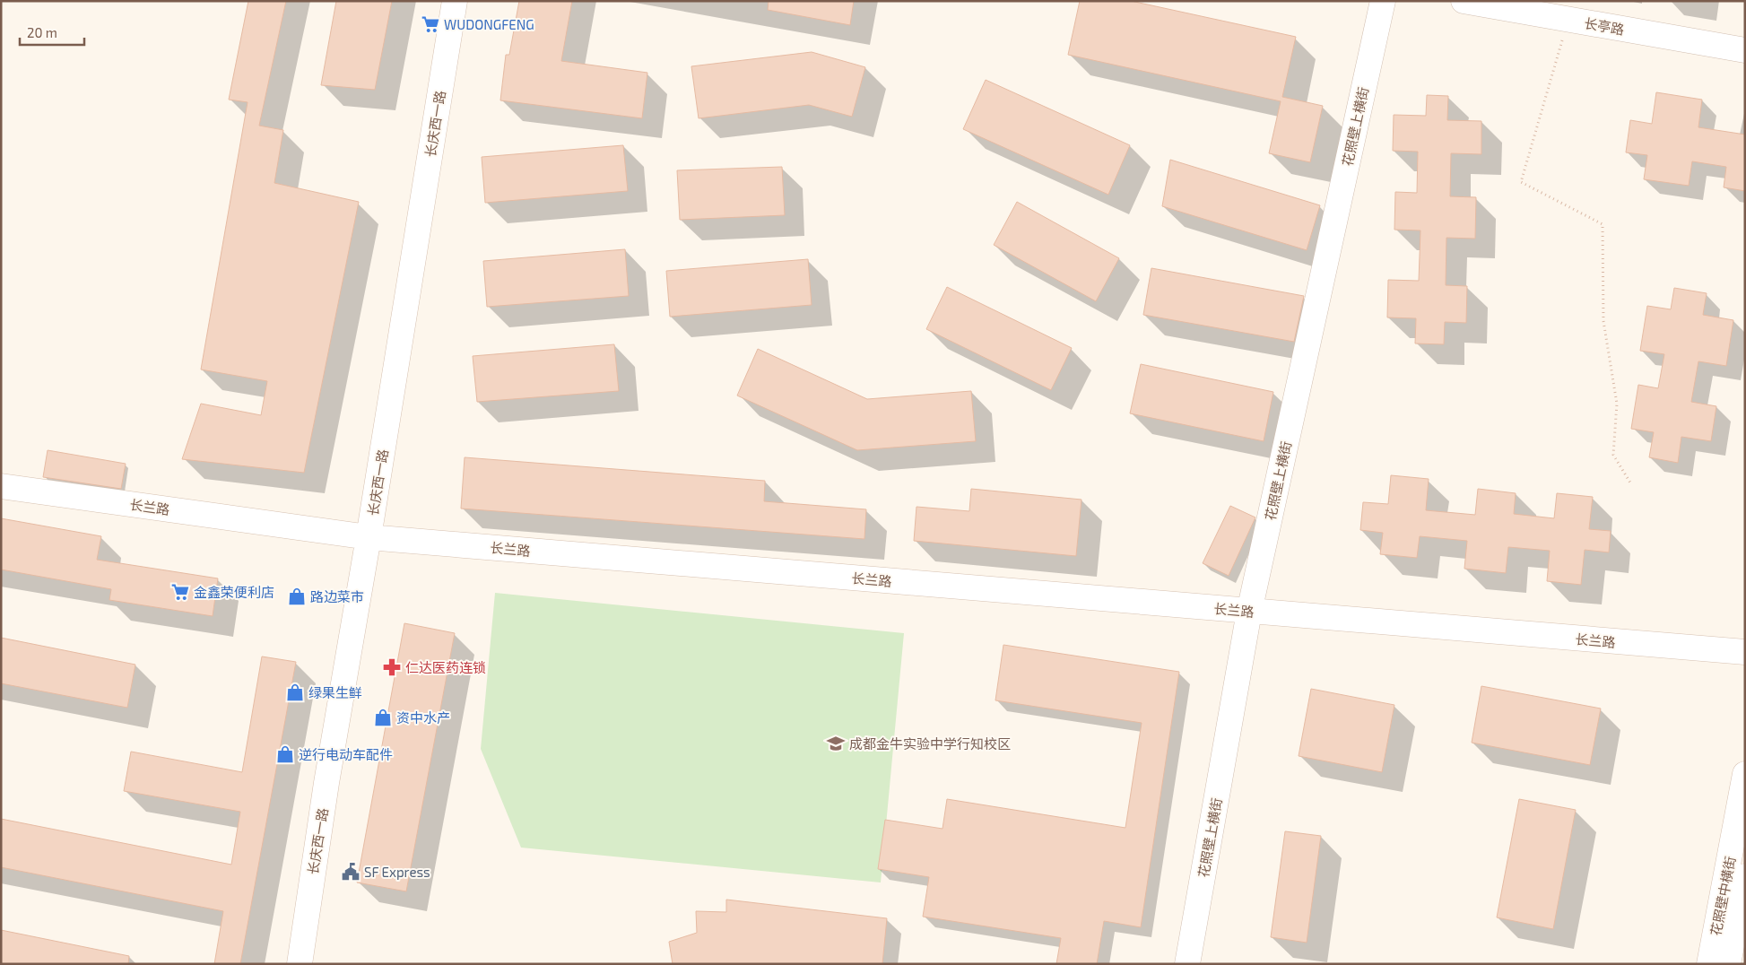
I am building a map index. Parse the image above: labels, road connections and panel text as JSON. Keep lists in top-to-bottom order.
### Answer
{
  "streets": {
    "street": [
      "长亭路",
      "长庆西一路",
      "花照壁上横街",
      "长兰路",
      "花照壁中横街"
    ]
  },
  "crossings": [
    ["长庆西一路", "长兰路"],
    ["花照壁上横街", "长兰路"]
  ],
  "places": {
    "supermarket": ["WUDONGFENG", "金鑫荣便利店"],
    "shop": [
      "路边菜市",
      "绿果生鲜",
      "资中水产",
      "逆行电动车配件"
    ],
    "pharmacy": ["仁达医药连锁"],
    "school or university": ["成都金牛实验中学行知校区"],
    "public building": ["SF Express"]
  },
  "scale_bar": "20 m"
}
